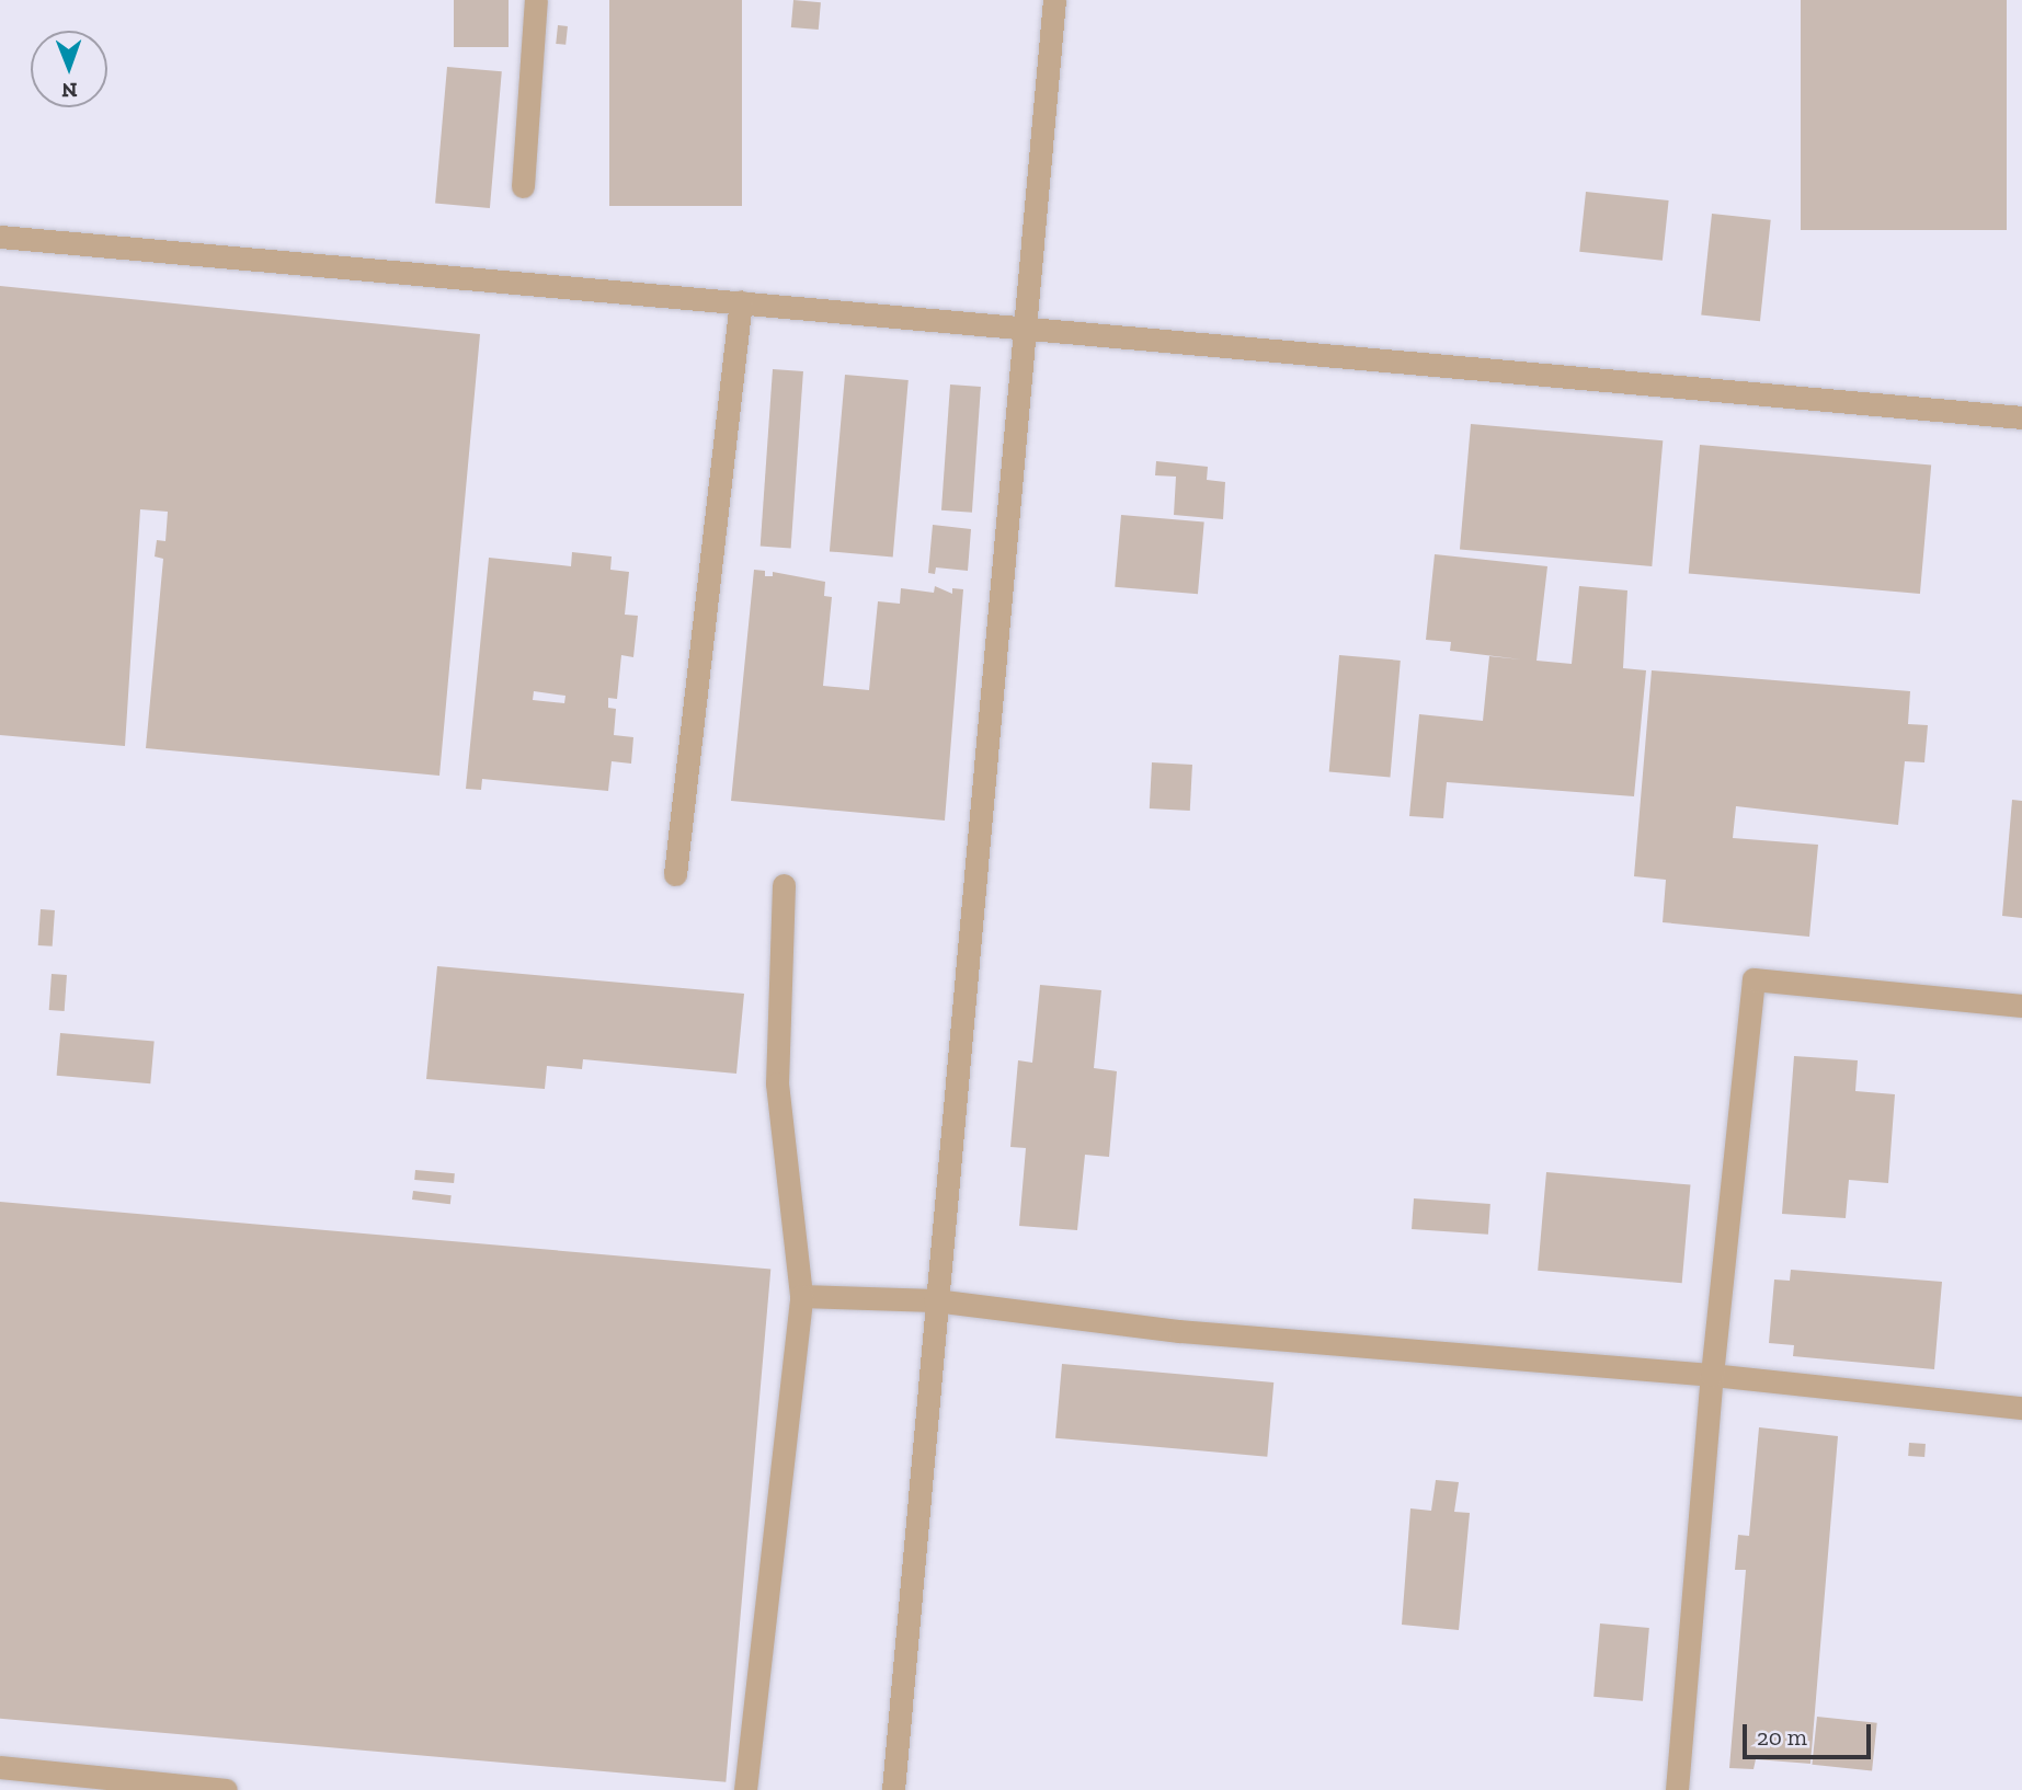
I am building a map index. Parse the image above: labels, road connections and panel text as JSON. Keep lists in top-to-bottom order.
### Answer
{
  "scale_bar": "20 m",
  "north": "bottom"
}
